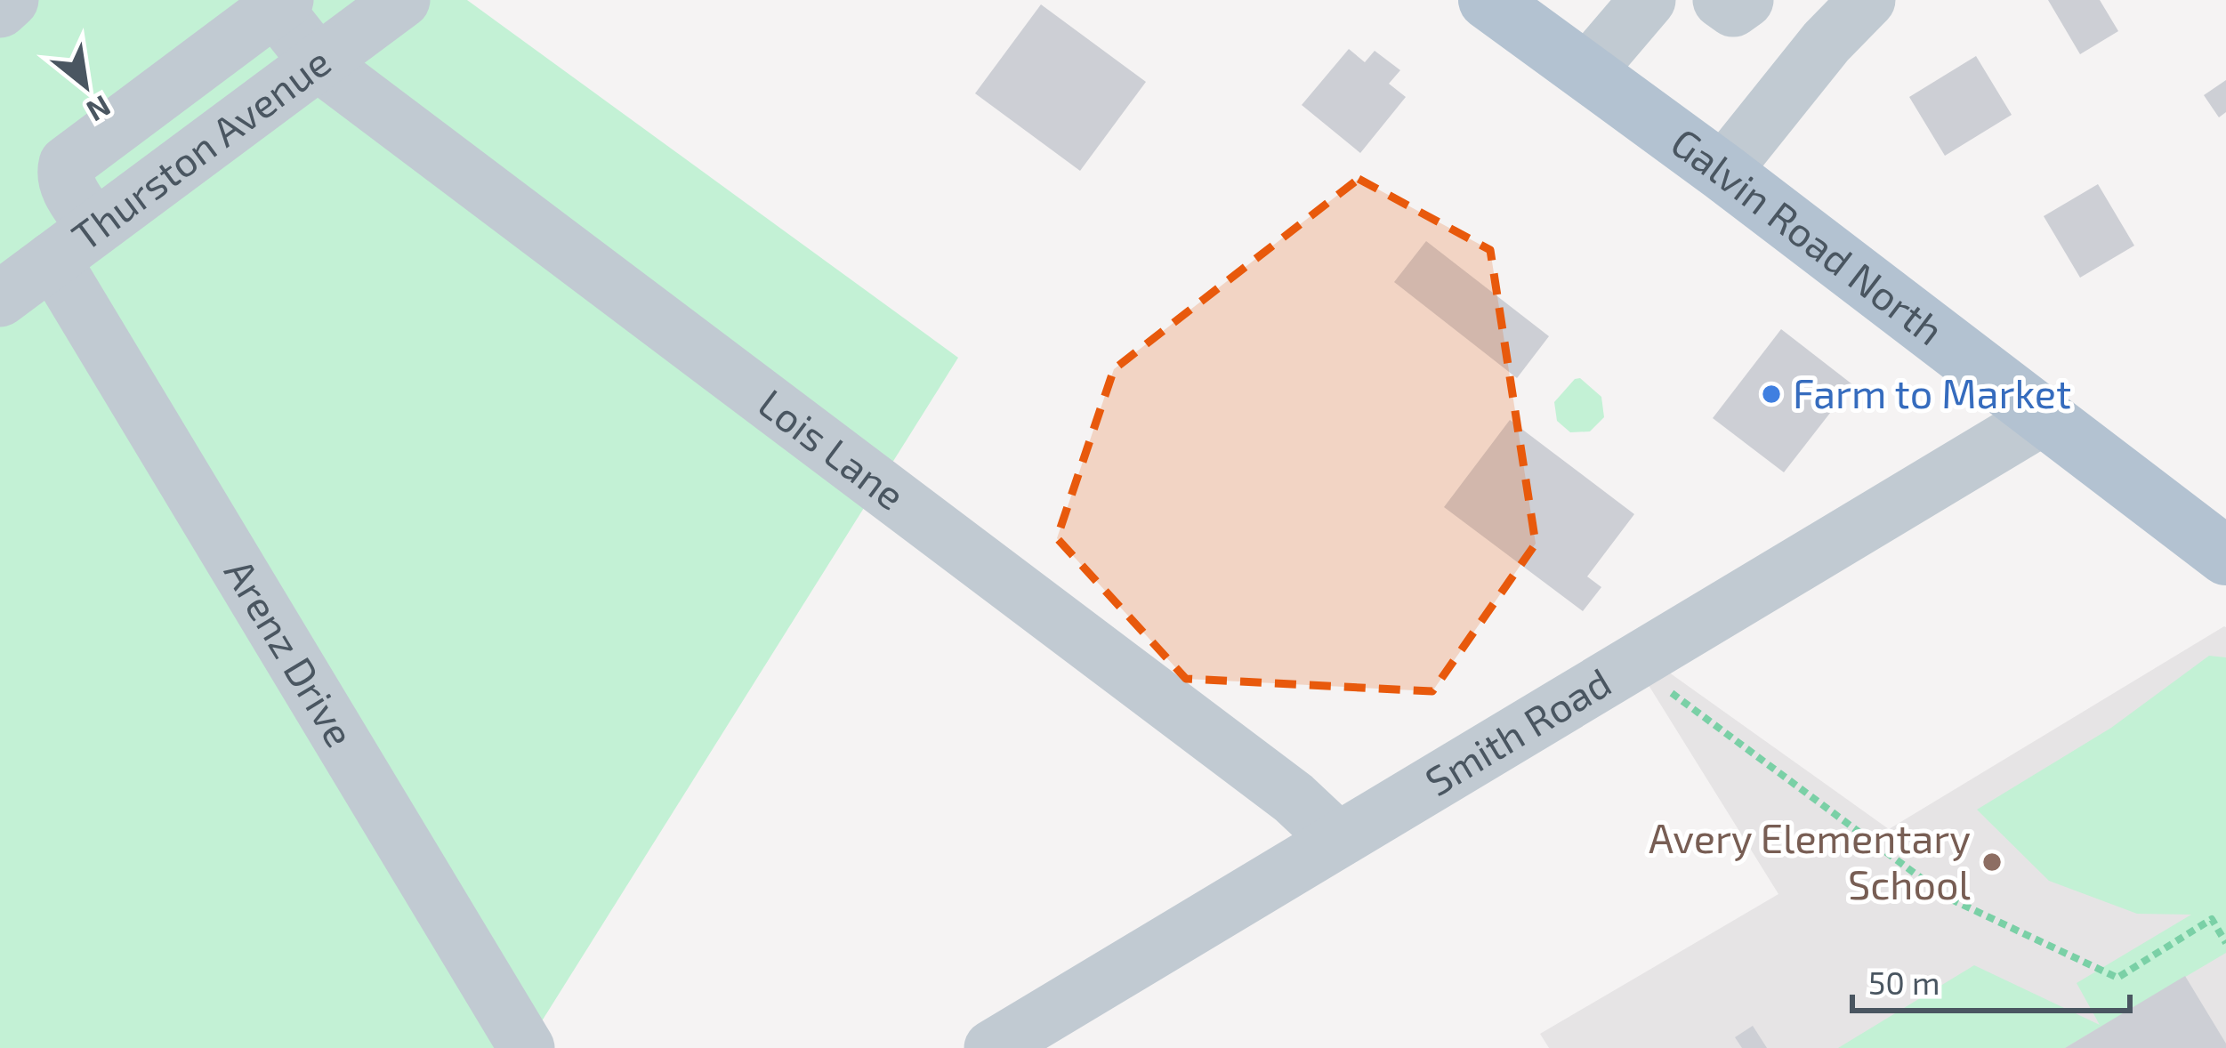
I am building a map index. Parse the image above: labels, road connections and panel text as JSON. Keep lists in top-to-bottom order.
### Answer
{
  "streets": {
    "main road": ["Galvin Road North"],
    "street": [
      "Thurston Avenue",
      "Lois Lane",
      "Arenz Drive",
      "Smith Road"
    ]
  },
  "crossings": [
    ["Thurston Avenue", "Lois Lane"],
    ["Thurston Avenue", "Arenz Drive"],
    ["Galvin Road North", "Smith Road"],
    ["Lois Lane", "Arenz Drive"],
    ["Lois Lane", "Smith Road"]
  ],
  "places": ["Farm to Market", "Avery Elementary School"],
  "scale_bar": "50 m",
  "north": "bottom right"
}
